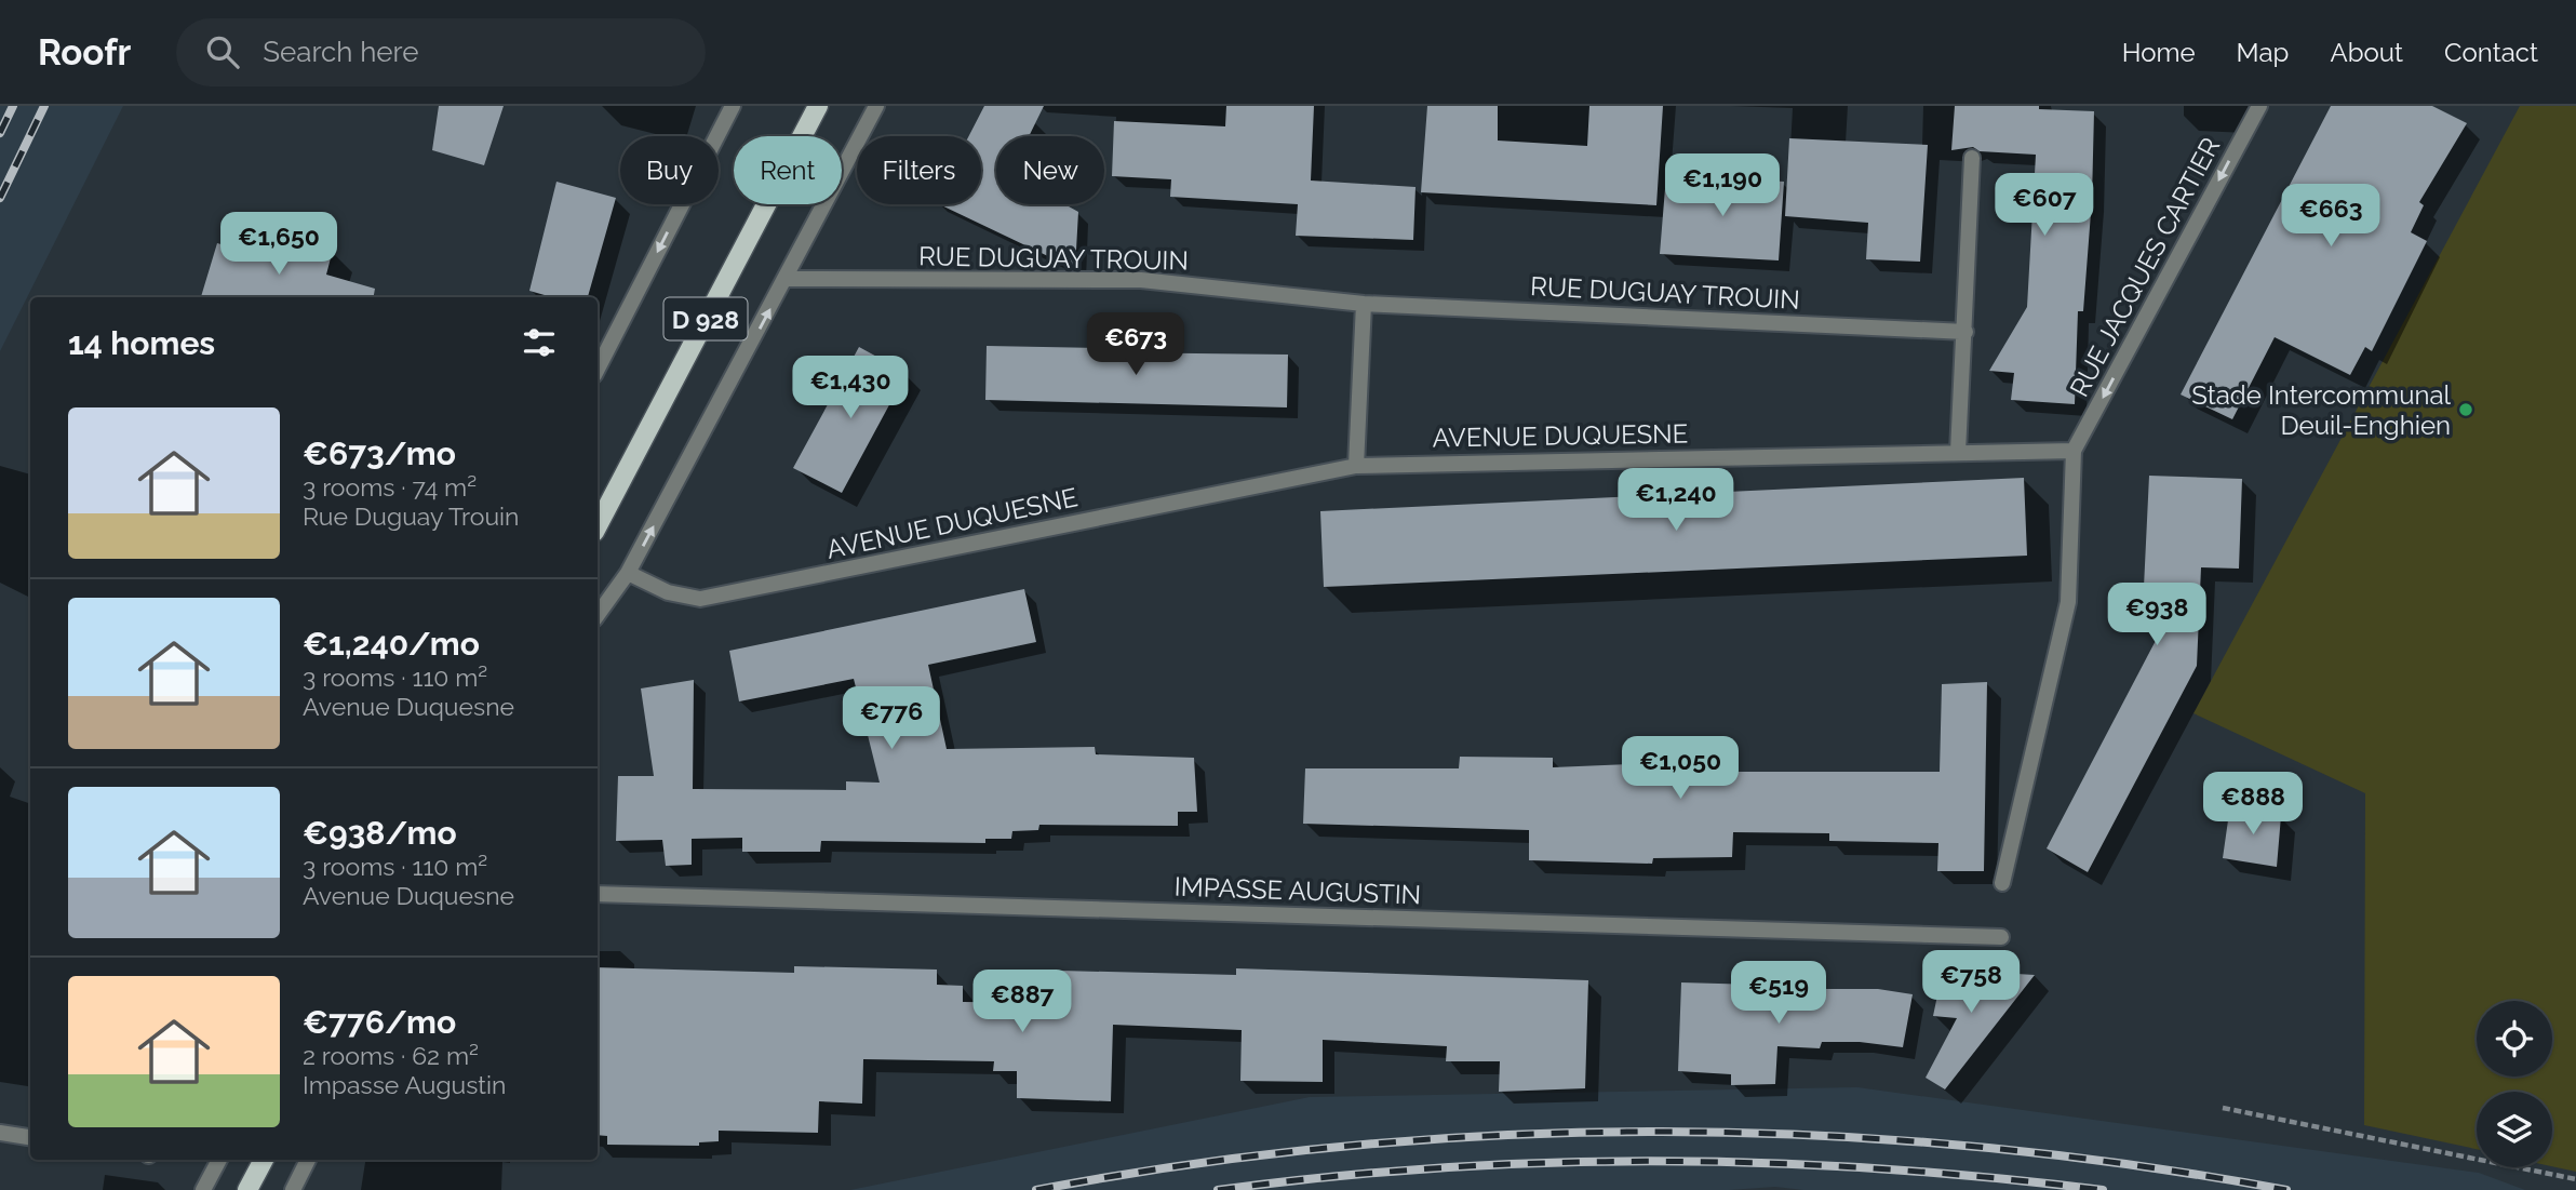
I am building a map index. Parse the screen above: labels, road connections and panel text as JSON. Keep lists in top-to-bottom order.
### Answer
{
  "streets": {
    "main road": ["D 928"],
    "street": [
      "RUE DUGUAY TROUIN",
      "RUE JACQUES CARTIER",
      "AVENUE DUQUESNE",
      "IMPASSE AUGUSTIN"
    ]
  },
  "crossings": [
    ["RUE JACQUES CARTIER", "AVENUE DUQUESNE"]
  ],
  "one_way": ["RUE JACQUES CARTIER"],
  "places": ["Stade Intercommunal Deuil-Enghien"],
  "page": {
    "header": "Roofr",
    "search": "Search here",
    "nav": [
      "Home",
      "Map",
      "About",
      "Contact"
    ],
    "chip": [
      "Buy",
      "Rent",
      "Filters",
      "New"
    ],
    "price": [
      "€1,190",
      "€607",
      "€663",
      "€1,650",
      "€673",
      "€1,430",
      "€1,240",
      "€938",
      "€776",
      "€1,050",
      "€888",
      "€758",
      "€519",
      "€887"
    ],
    "heading": "14 homes",
    "list": [
      {
        "name": "€673/mo",
        "note": "3 rooms · 74 m² · Rue Duguay Trouin"
      },
      {
        "name": "€1,240/mo",
        "note": "3 rooms · 110 m² · Avenue Duquesne"
      },
      {
        "name": "€938/mo",
        "note": "3 rooms · 110 m² · Avenue Duquesne"
      },
      {
        "name": "€776/mo",
        "note": "2 rooms · 62 m² · Impasse Augustin"
      }
    ]
  }
}
